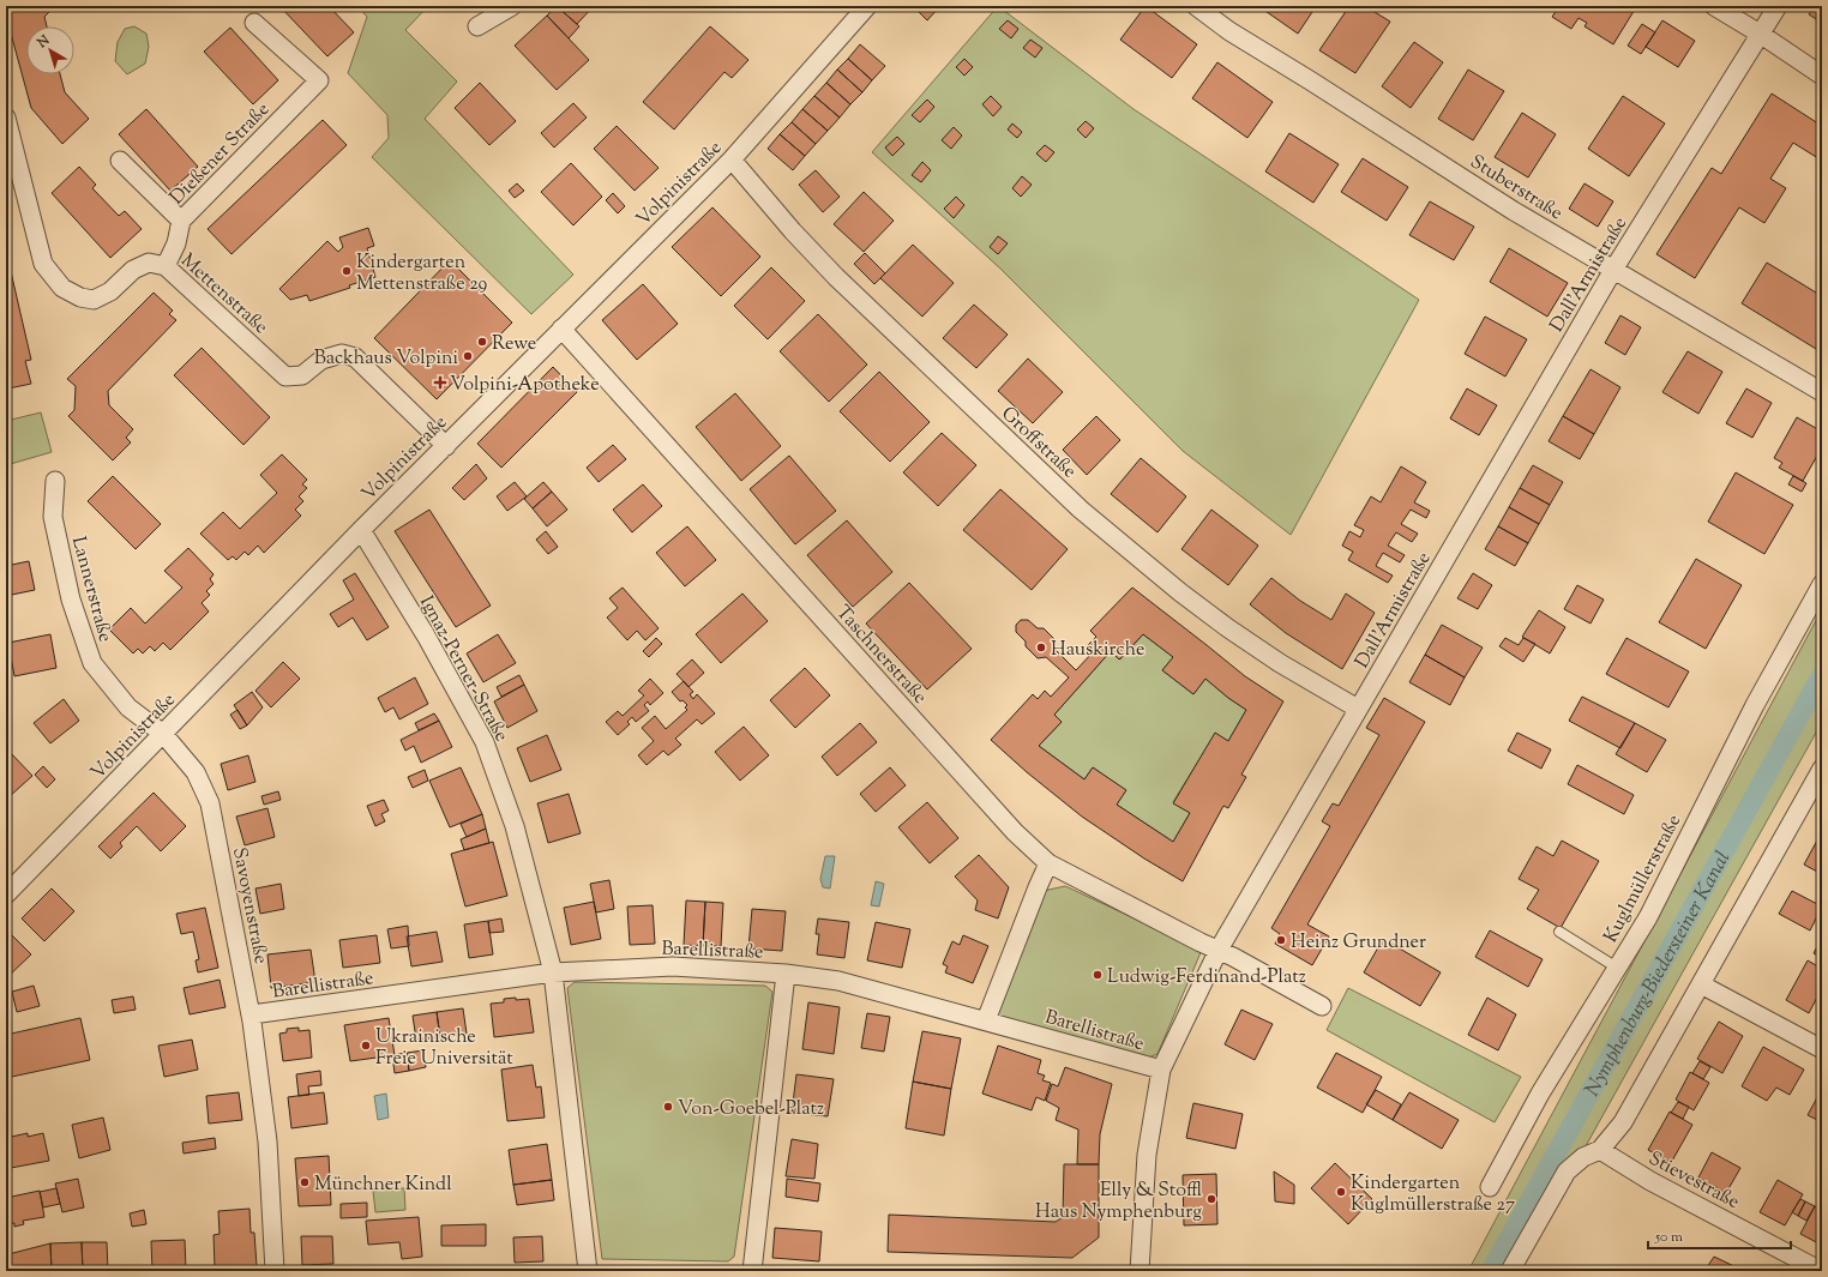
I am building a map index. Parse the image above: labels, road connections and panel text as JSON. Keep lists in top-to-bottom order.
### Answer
{
  "streets": {
    "street": [
      "Dießener Straße",
      "Volpinistraße",
      "Stuberstraße",
      "Dall'Armistraße",
      "Mettenstraße",
      "Groffstraße",
      "Lannerstraße",
      "Taschnerstraße",
      "Ignaz-Perner-Straße",
      "Kuglmüllerstraße",
      "Savoyenstraße",
      "Barellistraße",
      "Stievestraße"
    ]
  },
  "crossings": [
    ["Dießener Straße", "Mettenstraße"],
    ["Volpinistraße", "Mettenstraße"],
    ["Volpinistraße", "Groffstraße"],
    ["Volpinistraße", "Lannerstraße"],
    ["Volpinistraße", "Taschnerstraße"],
    ["Volpinistraße", "Ignaz-Perner-Straße"],
    ["Volpinistraße", "Savoyenstraße"],
    ["Stuberstraße", "Dall'Armistraße"],
    ["Dall'Armistraße", "Groffstraße"],
    ["Dall'Armistraße", "Taschnerstraße"],
    ["Dall'Armistraße", "Barellistraße"],
    ["Lannerstraße", "Savoyenstraße"],
    ["Ignaz-Perner-Straße", "Barellistraße"],
    ["Savoyenstraße", "Barellistraße"]
  ],
  "water": ["Nymphenburg-Biedersteiner Kanal"],
  "places": {
    "other": [
      "Kindergarten Mettenstraße 29",
      "Rewe",
      "Backhaus Volpini",
      "Hauskirche",
      "Heinz Grundner",
      "Ludwig-Ferdinand-Platz",
      "Ukrainische Freie Universität",
      "Von-Goebel-Platz",
      "Münchner Kindl",
      "Kindergarten Kuglmüllerstraße 27",
      "Elly & Stoffl Haus Nymphenburg"
    ],
    "health": ["Volpini-Apotheke"]
  },
  "scale_bar": "50 m",
  "north": "top left"
}
